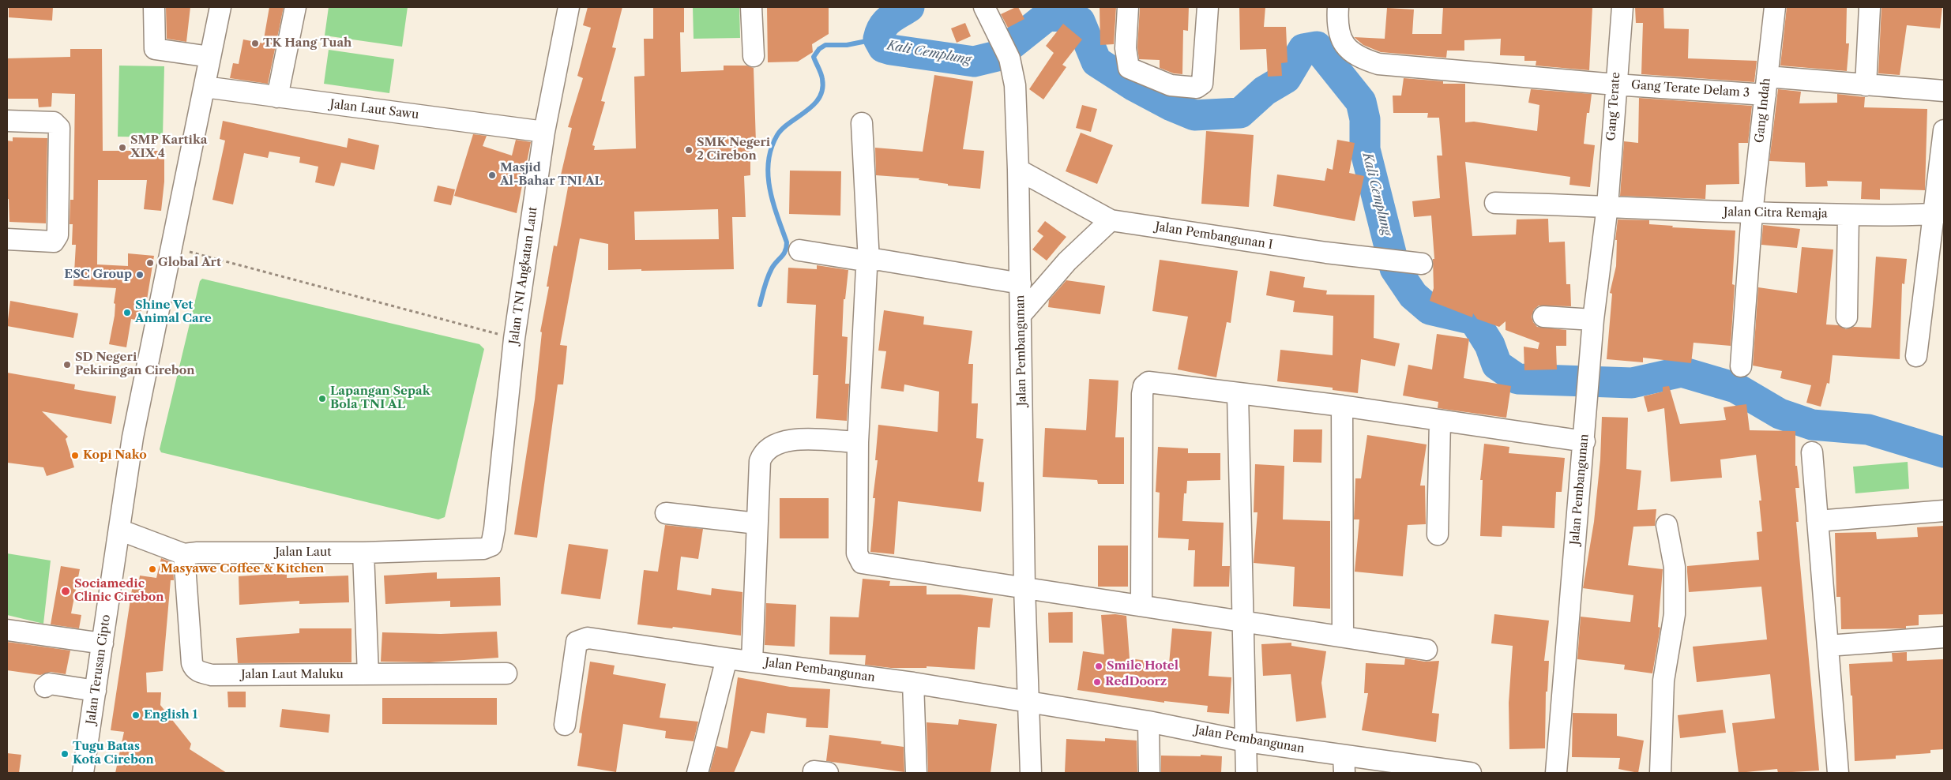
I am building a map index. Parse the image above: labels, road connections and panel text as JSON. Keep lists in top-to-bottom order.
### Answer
{
  "streets": {
    "street": [
      "Gang Terate Delam 3",
      "Gang Terate",
      "Jalan Laut Sawu",
      "Gang Indah",
      "Jalan Citra Remaja",
      "Jalan Pembangunan I",
      "Jalan TNI Angkatan Laut",
      "Jalan Pembangunan",
      "Jalan Laut",
      "Jalan Terusan Cipto",
      "Jalan Laut Maluku"
    ]
  },
  "crossings": [
    ["Gang Terate Delam 3", "Gang Terate"],
    ["Gang Terate Delam 3", "Gang Indah"],
    ["Gang Terate", "Jalan Citra Remaja"],
    ["Gang Terate", "Jalan Pembangunan"],
    ["Jalan Laut Sawu", "Jalan TNI Angkatan Laut"],
    ["Jalan Laut Sawu", "Jalan Terusan Cipto"],
    ["Gang Indah", "Jalan Citra Remaja"],
    ["Jalan Citra Remaja", "Jalan Pembangunan"],
    ["Jalan Pembangunan I", "Jalan Pembangunan"],
    ["Jalan TNI Angkatan Laut", "Jalan Laut"],
    ["Jalan Laut", "Jalan Terusan Cipto"],
    ["Jalan Laut", "Jalan Laut Maluku"]
  ],
  "water": ["Kali Cemplung"],
  "places": [
    "TK Hang Tuah",
    "SMP Kartika XIX 4",
    "SMK Negeri 2 Cirebon",
    "Masjid Al-Bahar TNI AL",
    "Global Art",
    "ESC Group",
    "Shine Vet Animal Care",
    "SD Negeri Pekiringan Cirebon",
    "Lapangan Sepak Bola TNI AL",
    "Kopi Nako",
    "Masyawe Coffee & Kitchen",
    "Sociamedic Clinic Cirebon",
    "Smile Hotel",
    "RedDoorz",
    "English 1",
    "Tugu Batas Kota Cirebon"
  ]
}
